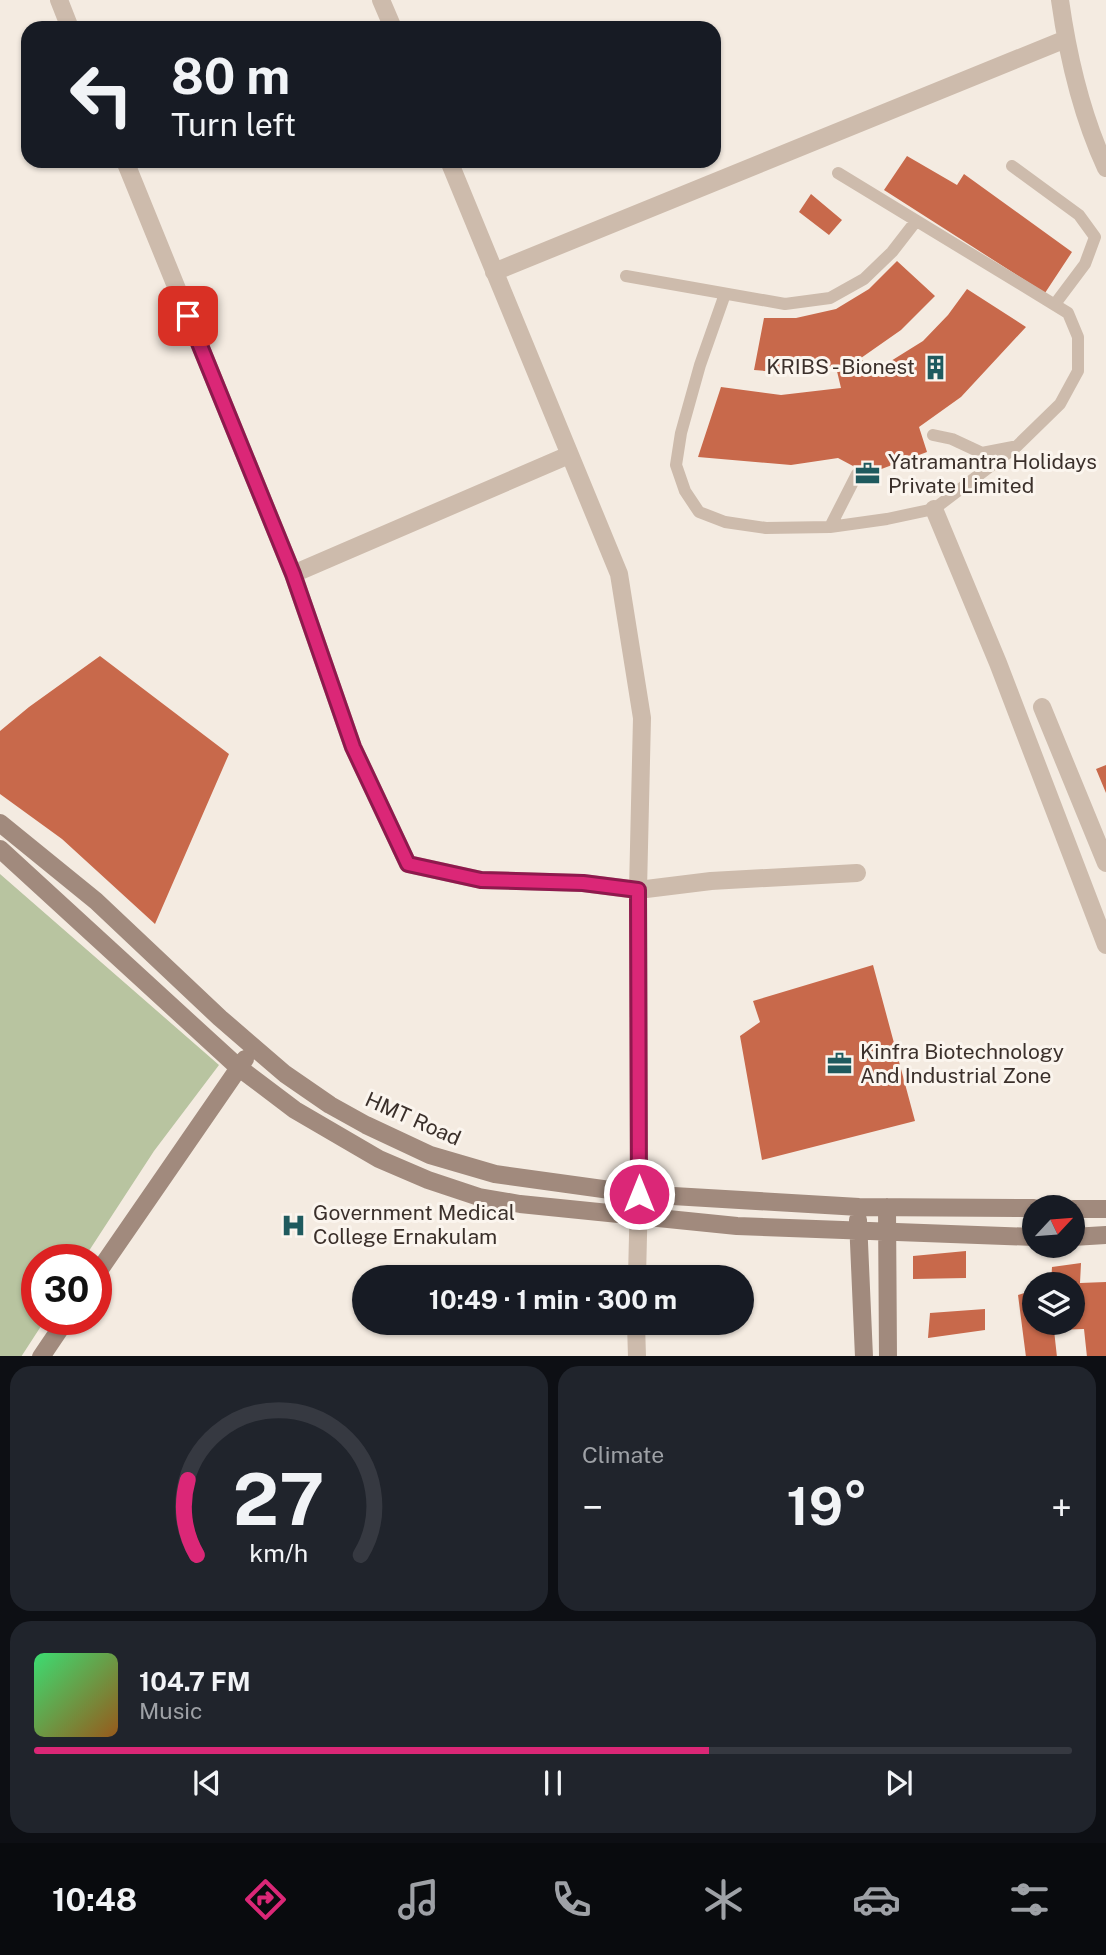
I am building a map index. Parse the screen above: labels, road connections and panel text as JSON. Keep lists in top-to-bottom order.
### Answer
{
  "streets": {
    "main road": ["HMT Road"]
  },
  "places": {
    "building": ["KRIBS - Bionest"],
    "office": ["Yatramantra Holidays Private Limited", "Kinfra Biotechnology And Industrial Zone"],
    "hospital": ["Government Medical College Ernakulam"]
  },
  "north": "top right",
  "page": {
    "turn": ["80 m", "Turn left"],
    "limit": "30",
    "trip": "10:49 · 1 min · 300 m",
    "tile": "Climate",
    "heat": ["−", "19°", "+"],
    "song": ["104.7 FM", "Music"],
    "tabs": "10:48",
    "gauge": ["27", "km/h"]
  }
}
